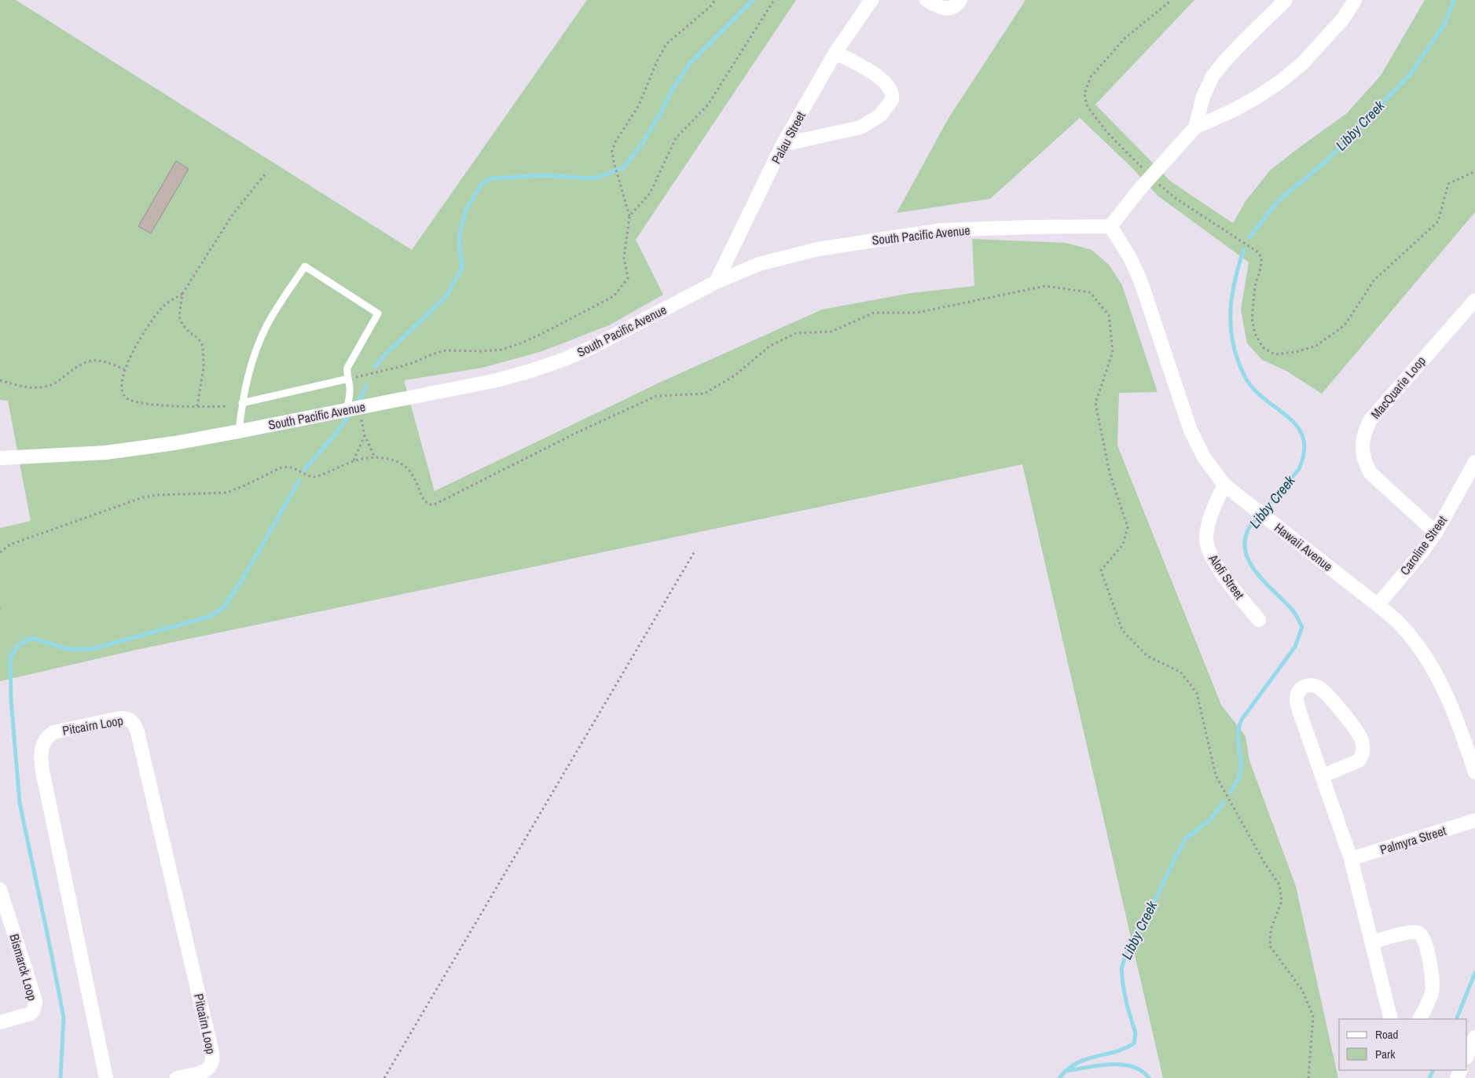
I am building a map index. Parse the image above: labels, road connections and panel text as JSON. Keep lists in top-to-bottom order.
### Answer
{
  "streets": {
    "street": [
      "Palau Street",
      "South Pacific Avenue",
      "MacQuarie Loop",
      "Caroline Street",
      "Hawaii Avenue",
      "Alofi Street",
      "Pitcairn Loop",
      "Palmyra Street",
      "Bismarck Loop"
    ]
  },
  "crossings": [
    ["Palau Street", "South Pacific Avenue"],
    ["South Pacific Avenue", "Hawaii Avenue"],
    ["MacQuarie Loop", "Caroline Street"],
    ["Caroline Street", "Hawaii Avenue"],
    ["Hawaii Avenue", "Alofi Street"]
  ],
  "water": ["Libby Creek"],
  "legend": ["Road", "Park"]
}
